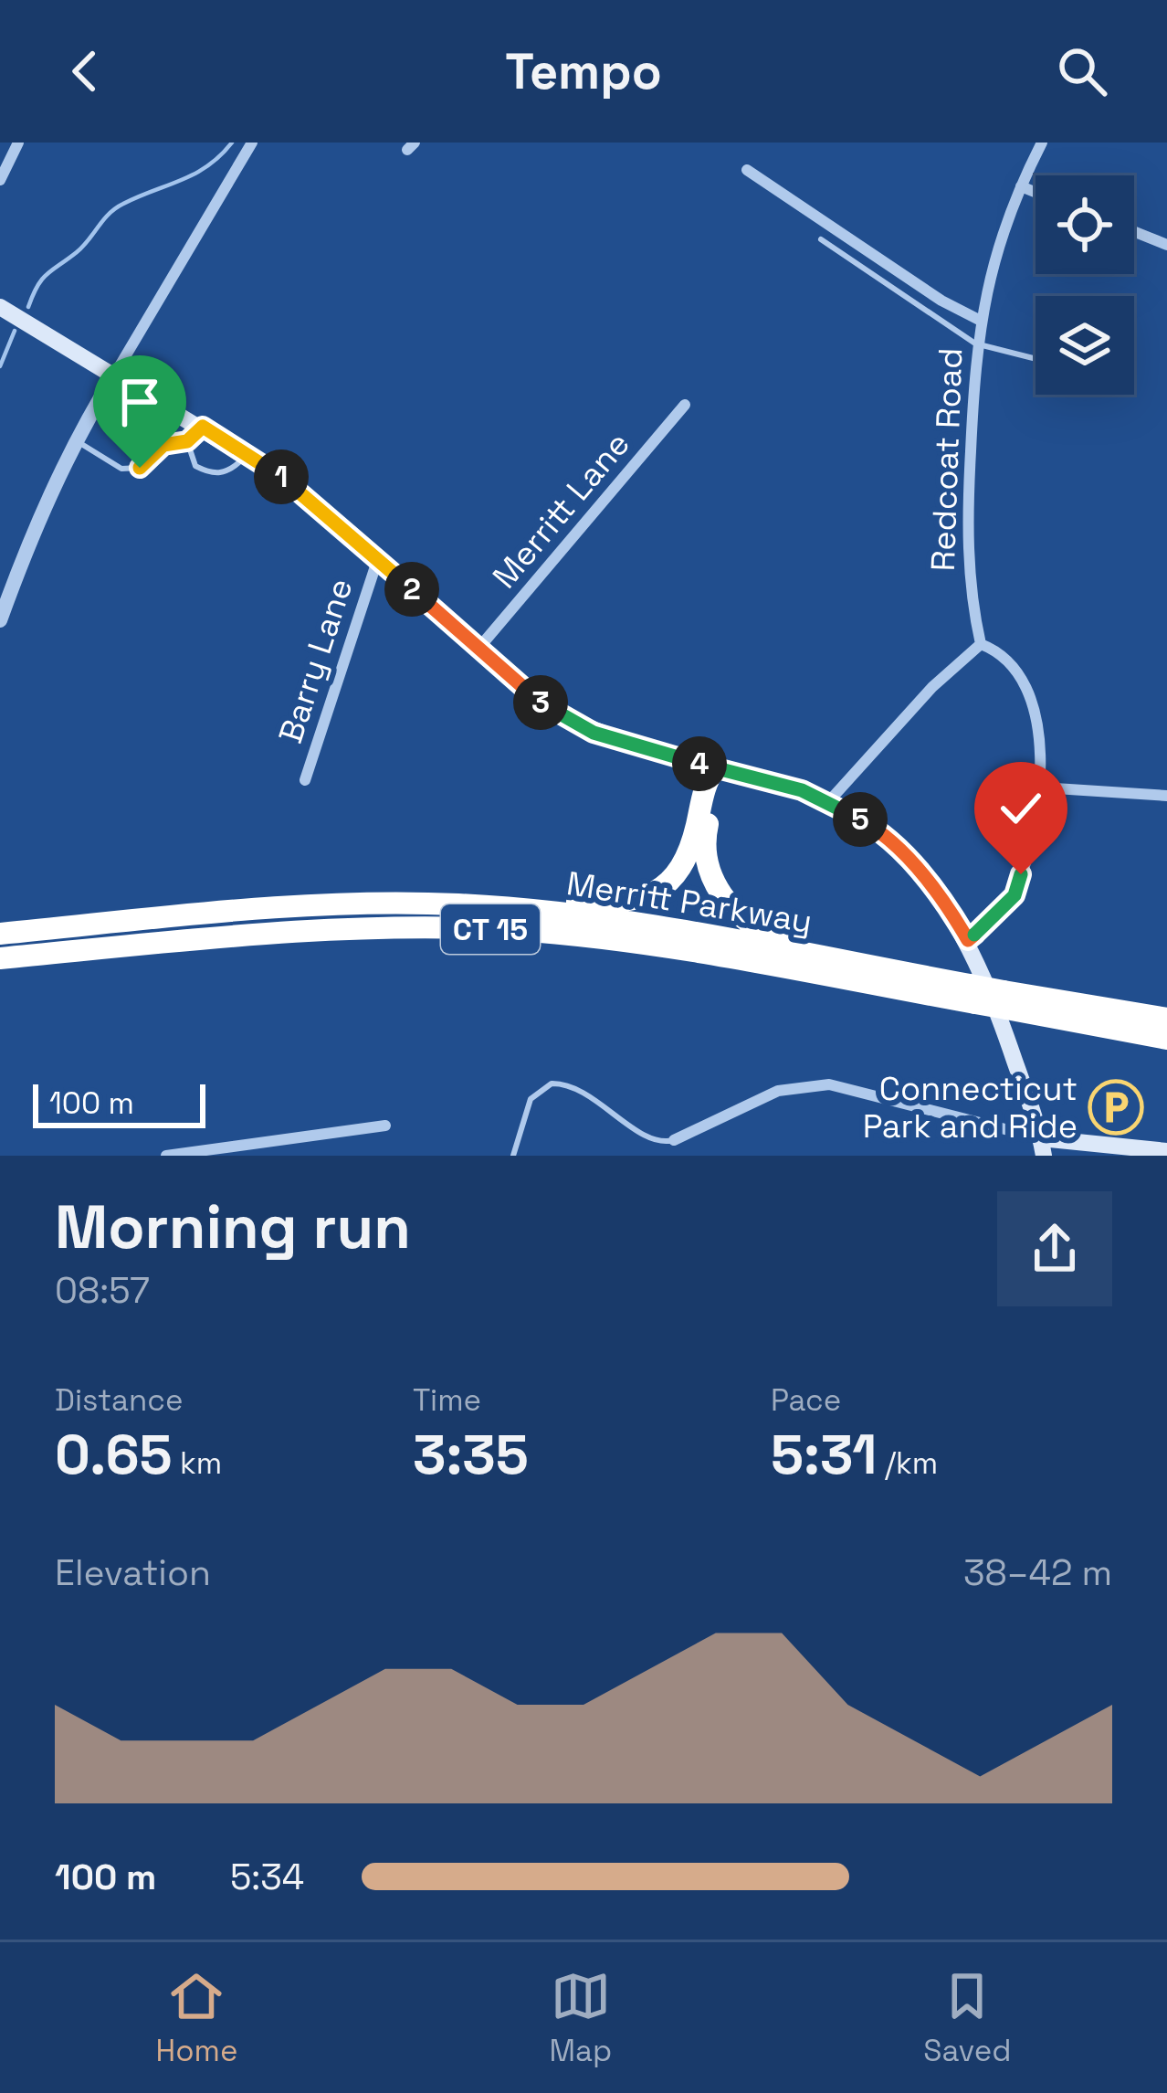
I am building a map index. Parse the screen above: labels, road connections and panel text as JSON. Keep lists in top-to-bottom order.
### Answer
{
  "streets": {
    "highway": ["Merritt Parkway", "CT 15"],
    "street": ["Redcoat Road", "Merritt Lane", "Barry Lane"]
  },
  "places": {
    "parking": ["Connecticut Park and Ride"]
  },
  "scale_bar": "100 m",
  "page": {
    "header": "Tempo",
    "pins": [
      "1",
      "2",
      "3",
      "4",
      "5"
    ],
    "scale": "100 m",
    "heading": ["Morning run", "08:57"],
    "stats": [
      ["Distance", "0.65 km"],
      ["Time", "3:35"],
      ["Pace", "5:31 /km"]
    ],
    "chart": ["Elevation", "38–42 m"],
    "list": [
      {
        "name": "100 m",
        "note": "5:34"
      }
    ],
    "tabs": ["Home", "Map", "Saved"]
  }
}
